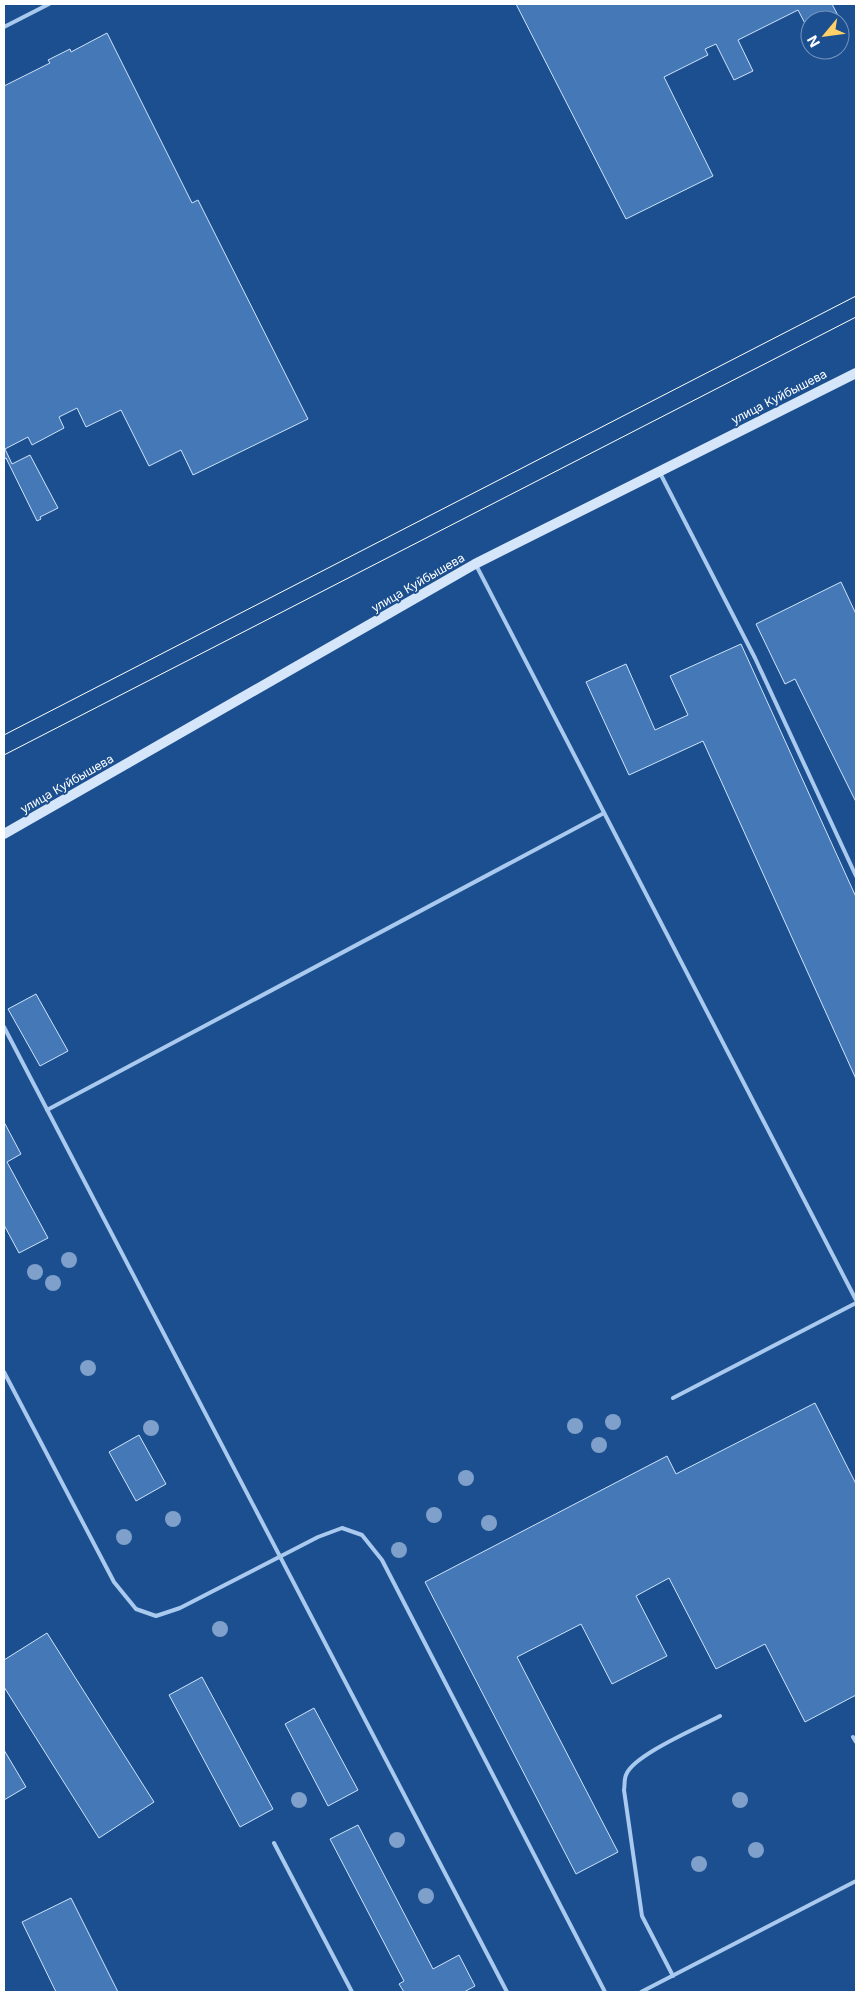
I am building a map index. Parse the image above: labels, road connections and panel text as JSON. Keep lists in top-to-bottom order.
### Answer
{
  "streets": {
    "main road": ["улица Куйбышева"]
  },
  "north": "bottom left"
}
